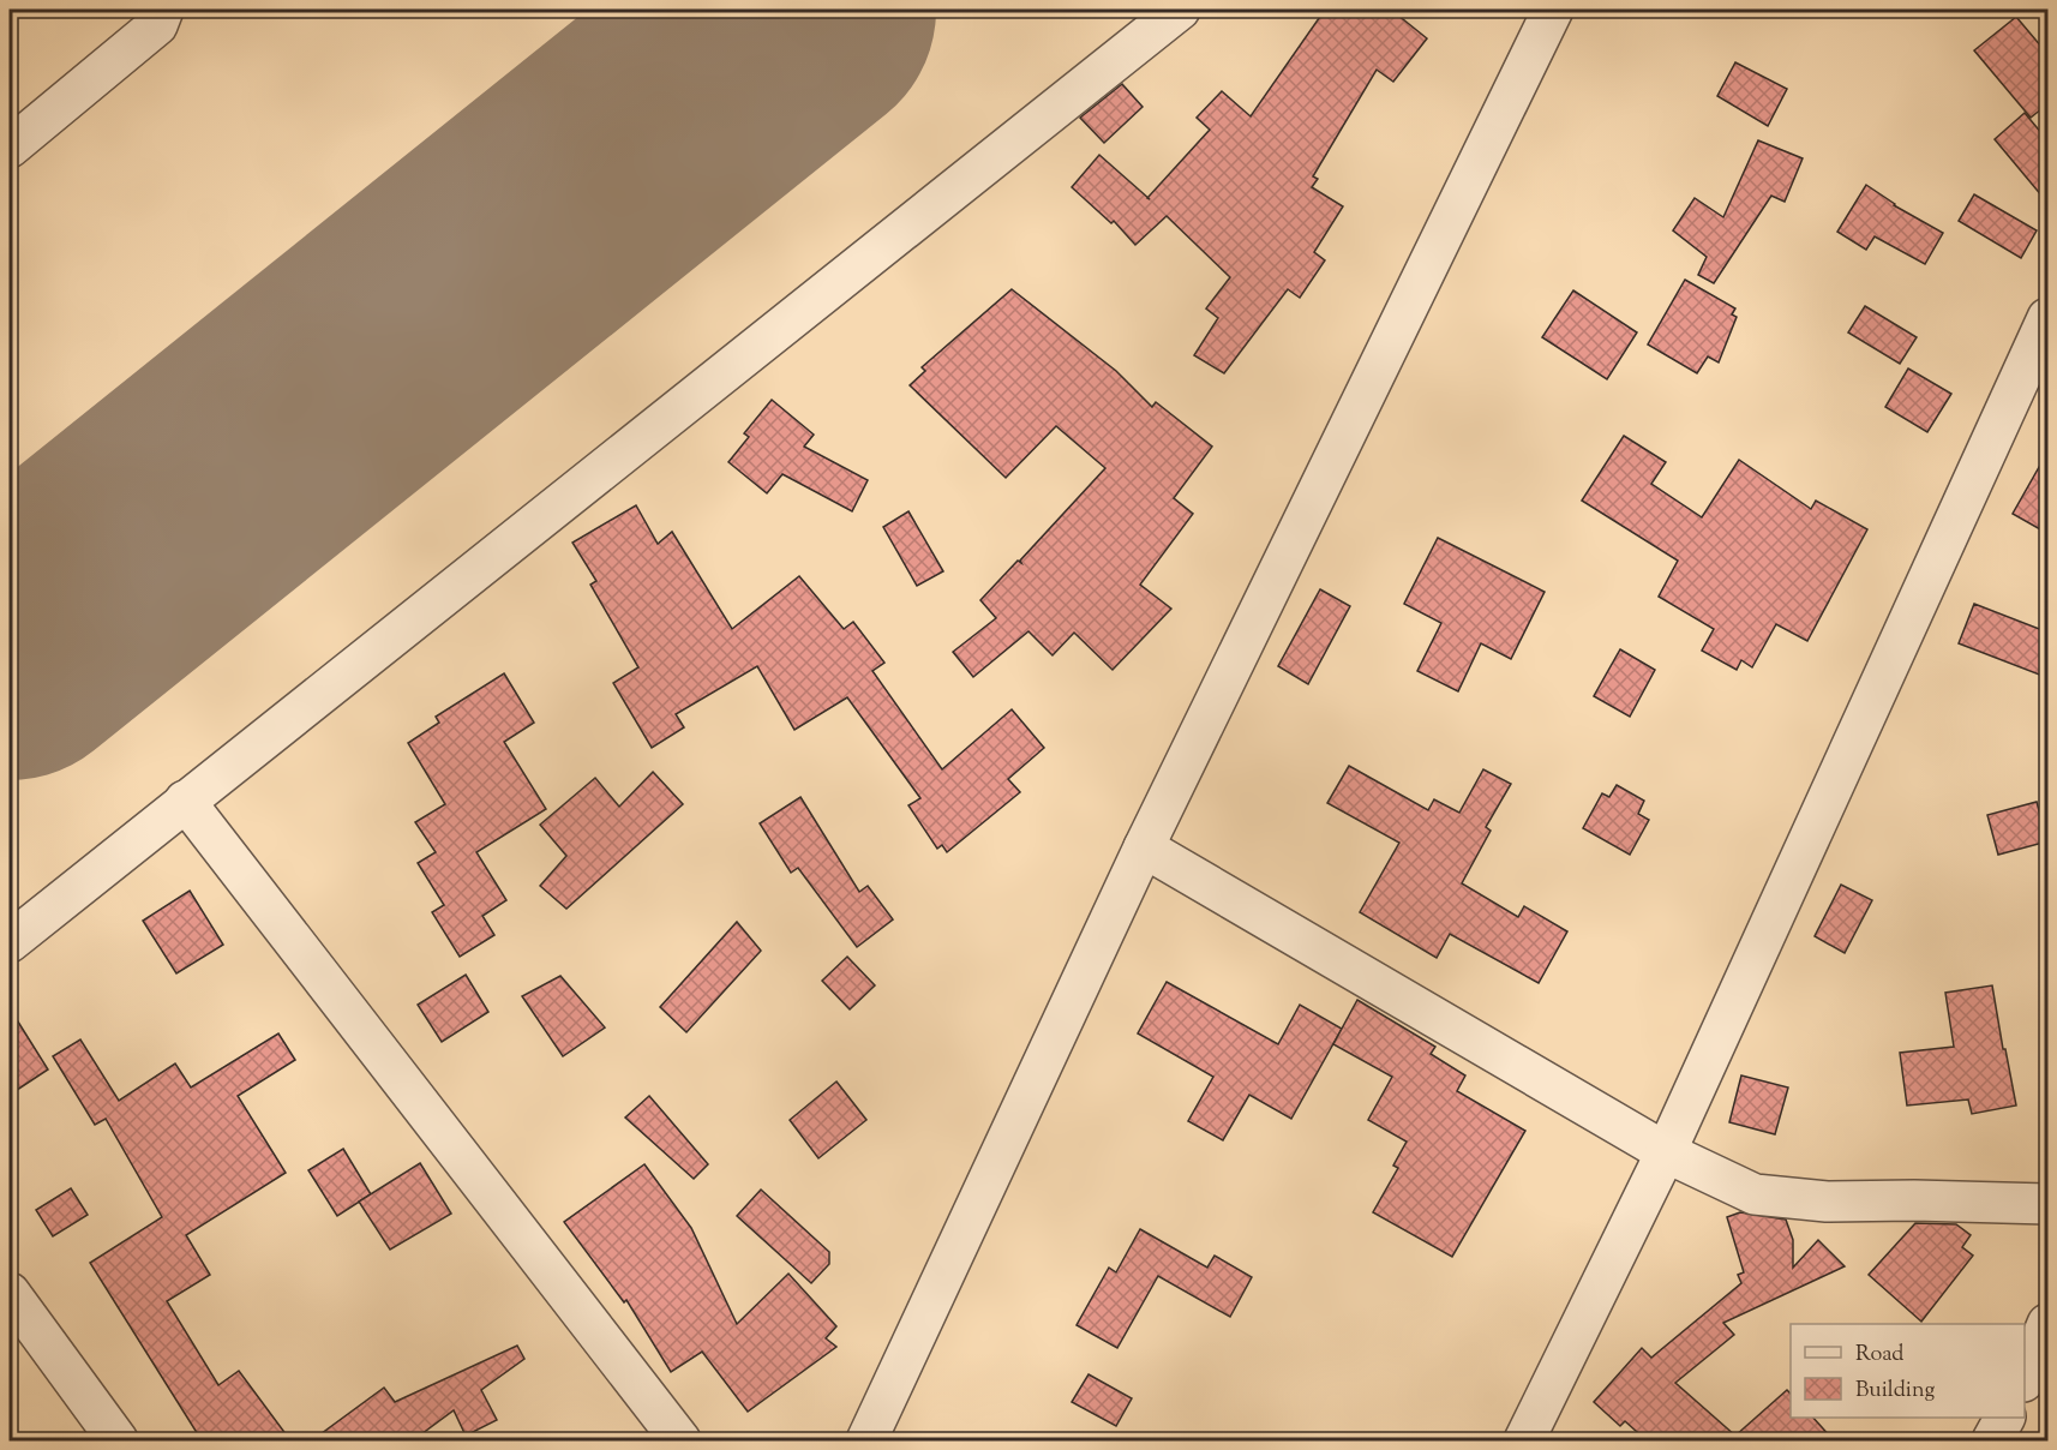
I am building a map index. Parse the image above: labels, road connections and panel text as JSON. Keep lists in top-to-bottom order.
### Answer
{
  "legend": ["Road", "Building"]
}
